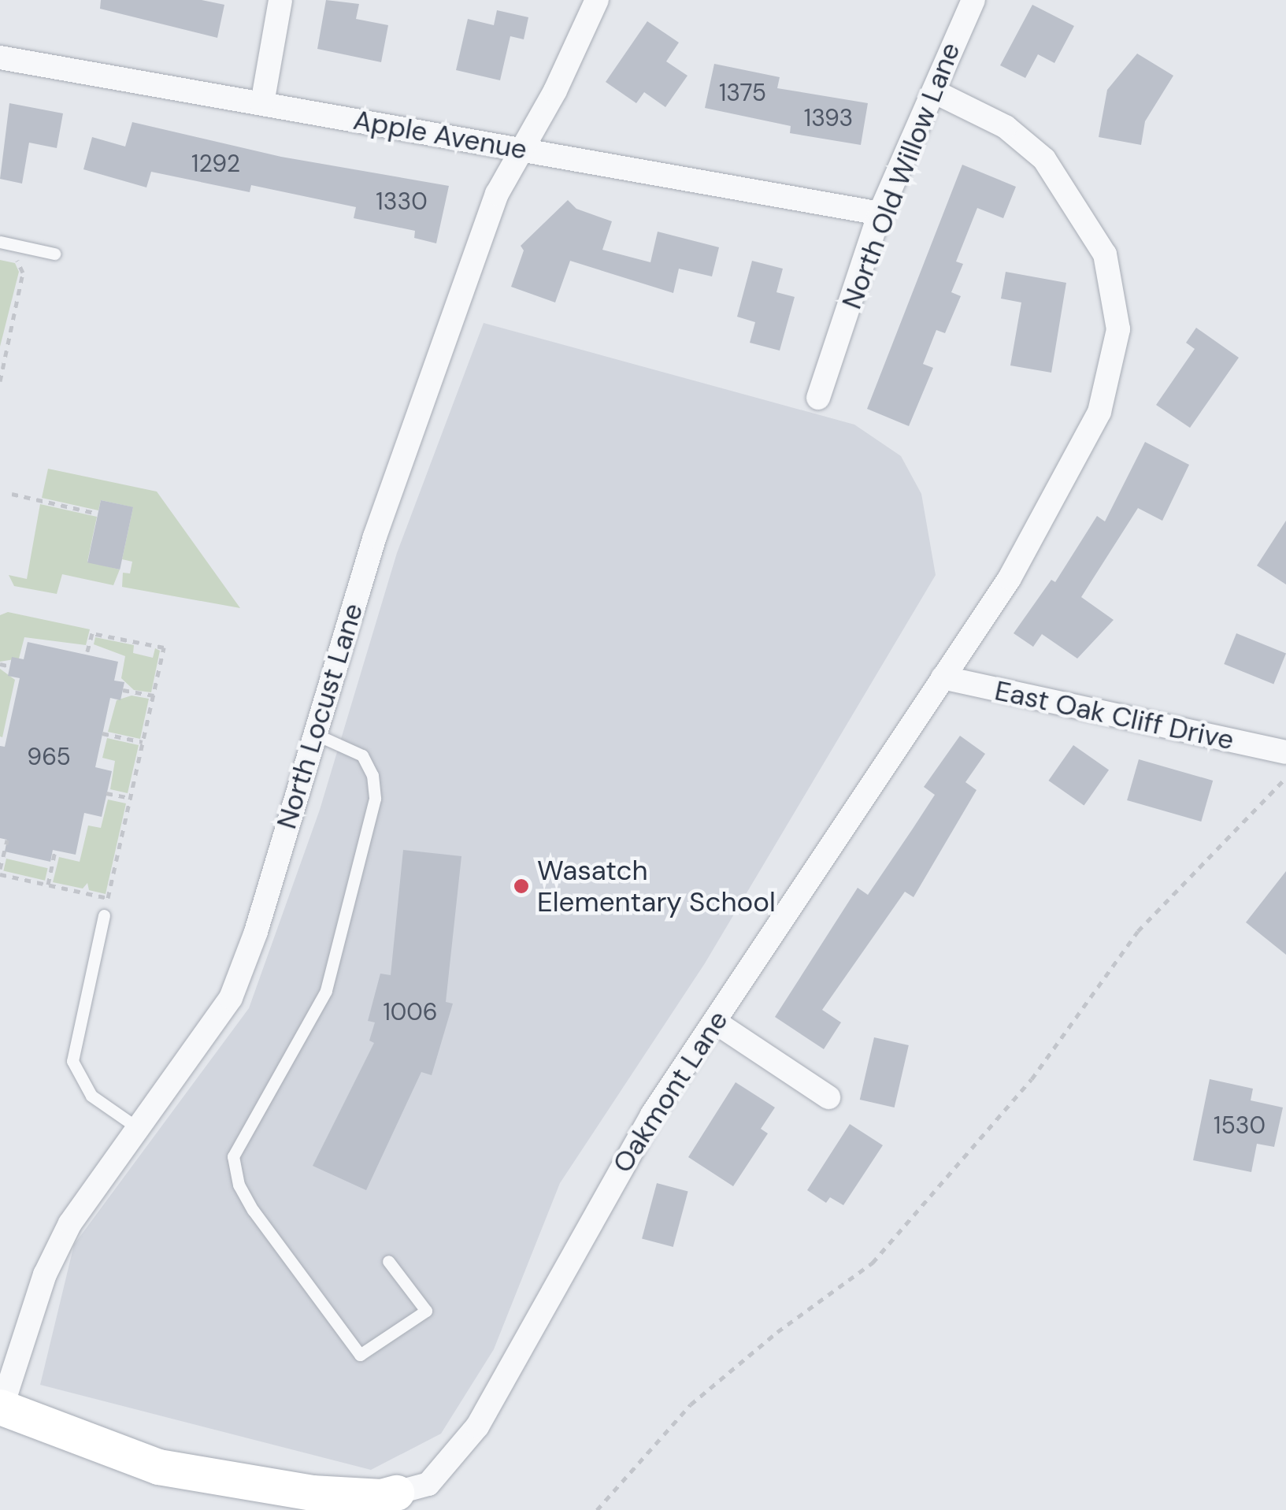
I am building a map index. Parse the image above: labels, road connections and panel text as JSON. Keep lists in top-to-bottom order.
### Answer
{
  "streets": {
    "street": [
      "Apple Avenue",
      "North Old Willow Lane",
      "East Oak Cliff Drive",
      "North Locust Lane",
      "Oakmont Lane"
    ]
  },
  "crossings": [
    ["Apple Avenue", "North Old Willow Lane"],
    ["Apple Avenue", "North Locust Lane"],
    ["North Old Willow Lane", "Oakmont Lane"],
    ["East Oak Cliff Drive", "Oakmont Lane"]
  ],
  "places": ["Wasatch Elementary School"],
  "house_numbers": [
    "1375",
    "1393",
    "1292",
    "1330",
    "965",
    "1006",
    "1530"
  ]
}
